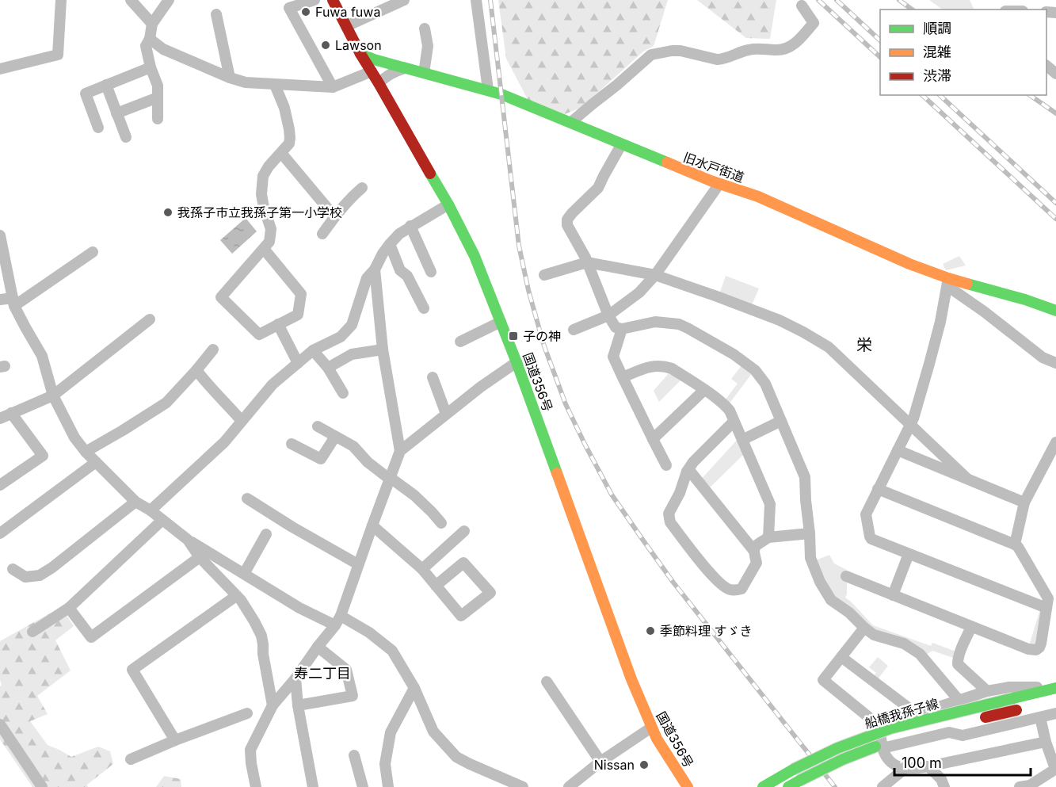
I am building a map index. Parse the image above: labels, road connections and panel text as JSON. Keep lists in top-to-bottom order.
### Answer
{
  "streets": {
    "main road": ["旧水戸街道", "国道356号", "船橋我孫子線"]
  },
  "crossings": [
    ["旧水戸街道", "国道356号"]
  ],
  "districts": ["栄", "寿二丁目"],
  "places": {
    "other": [
      "Fuwa fuwa",
      "Lawson",
      "我孫子市立我孫子第一小学校",
      "季節料理 すゞき",
      "Nissan"
    ],
    "transit": ["子の神"]
  },
  "legend": ["順調", "混雑", "渋滞"],
  "scale_bar": "100 m"
}
